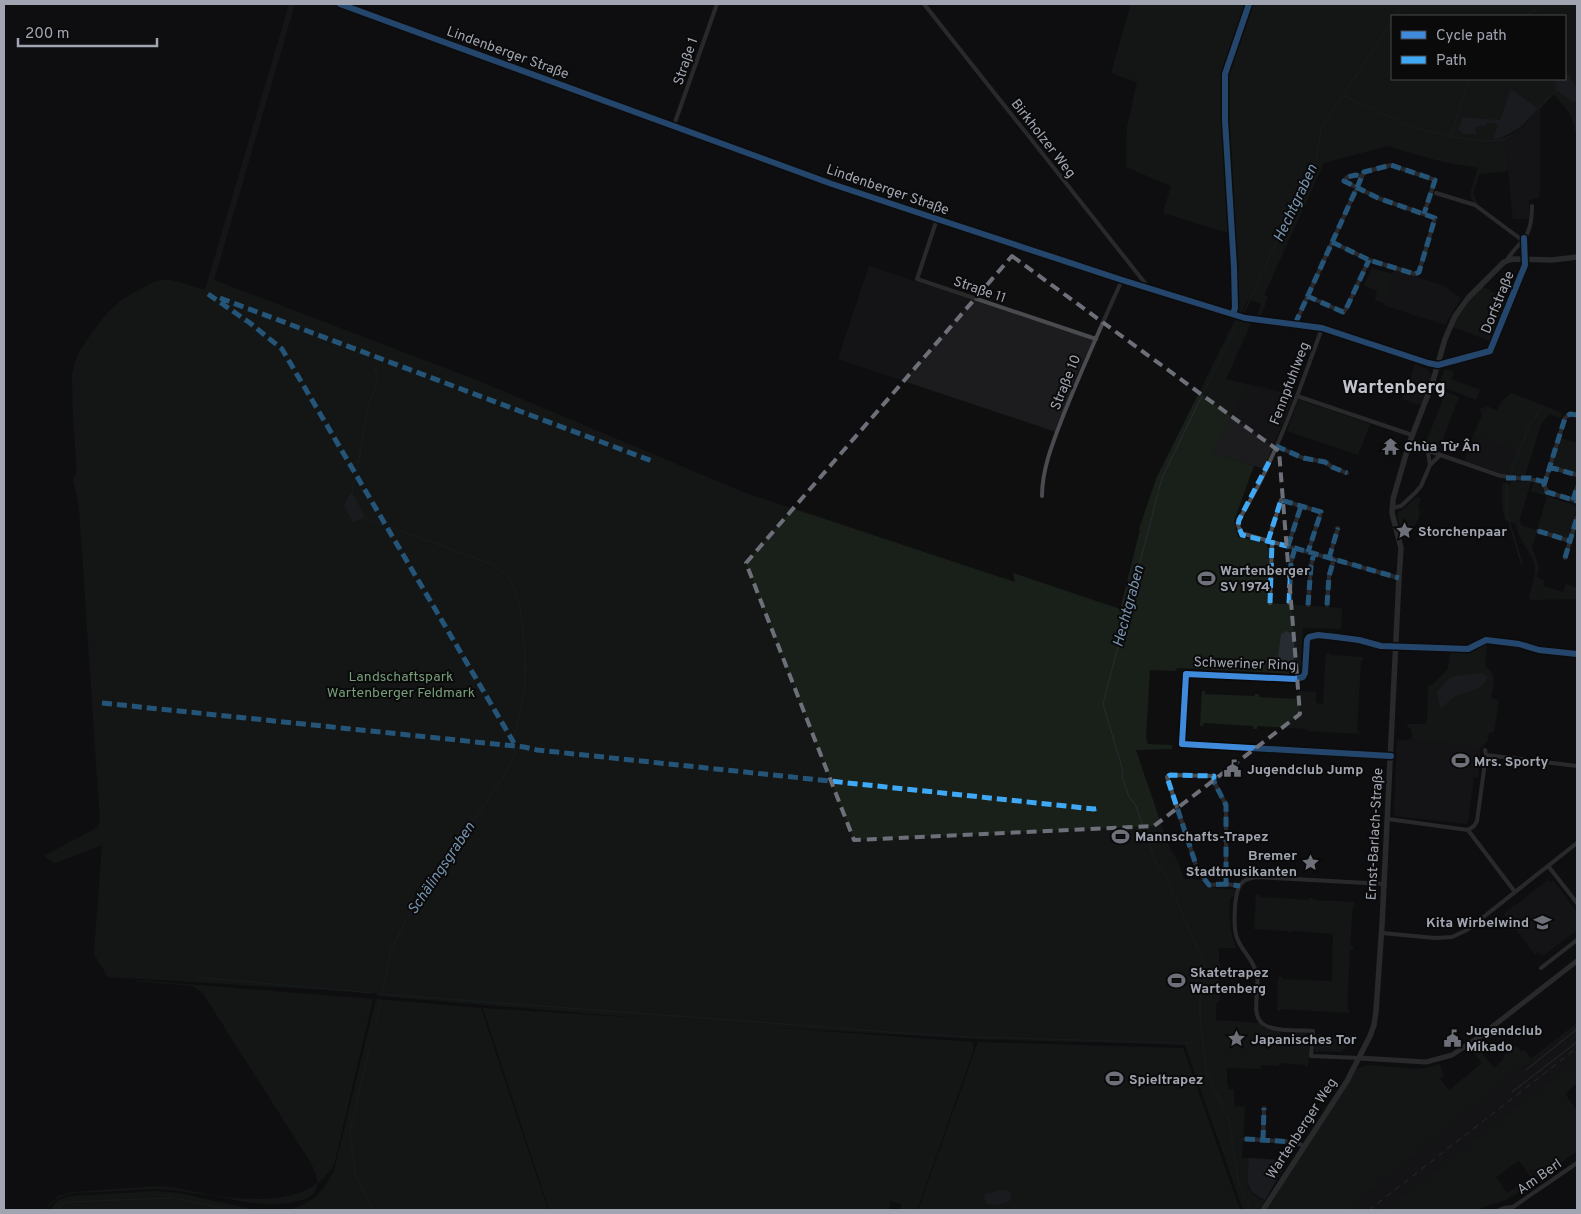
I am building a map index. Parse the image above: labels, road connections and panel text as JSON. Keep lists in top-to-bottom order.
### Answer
{
  "streets": {
    "main road": ["Dorfstraße", "Ernst-Barlach-Straße", "Wartenberger Weg"],
    "street": [
      "Lindenberger Straße",
      "Straße 1",
      "Birkholzer Weg",
      "Straße 11",
      "Straße 10",
      "Fennpfuhlweg",
      "Schweriner Ring",
      "Am Berl"
    ]
  },
  "crossings": [
    ["Lindenberger Straße", "Straße 1"],
    ["Lindenberger Straße", "Birkholzer Weg"],
    ["Lindenberger Straße", "Straße 11"],
    ["Lindenberger Straße", "Dorfstraße"],
    ["Lindenberger Straße", "Straße 10"],
    ["Lindenberger Straße", "Fennpfuhlweg"],
    ["Straße 11", "Straße 10"],
    ["Dorfstraße", "Fennpfuhlweg"],
    ["Dorfstraße", "Ernst-Barlach-Straße"],
    ["Fennpfuhlweg", "Ernst-Barlach-Straße"],
    ["Schweriner Ring", "Ernst-Barlach-Straße"],
    ["Ernst-Barlach-Straße", "Wartenberger Weg"]
  ],
  "districts": ["Wartenberg"],
  "water": ["Hechtgraben", "Schälingsgraben"],
  "parks": ["Landschaftspark Wartenberger Feldmark"],
  "places": {
    "temple": ["Chùa Từ Ân"],
    "place": ["Storchenpaar", "Bremer Stadtmusikanten", "Japanisches Tor"],
    "sports": [
      "Wartenberger SV 1974",
      "Mrs. Sporty",
      "Mannschafts-Trapez",
      "Skatetrapez Wartenberg",
      "Spieltrapez"
    ],
    "public building": ["Jugendclub Jump", "Jugendclub Mikado"],
    "school or university": ["Kita Wirbelwind"]
  },
  "legend": ["Cycle path", "Path"],
  "scale_bar": "200 m"
}
